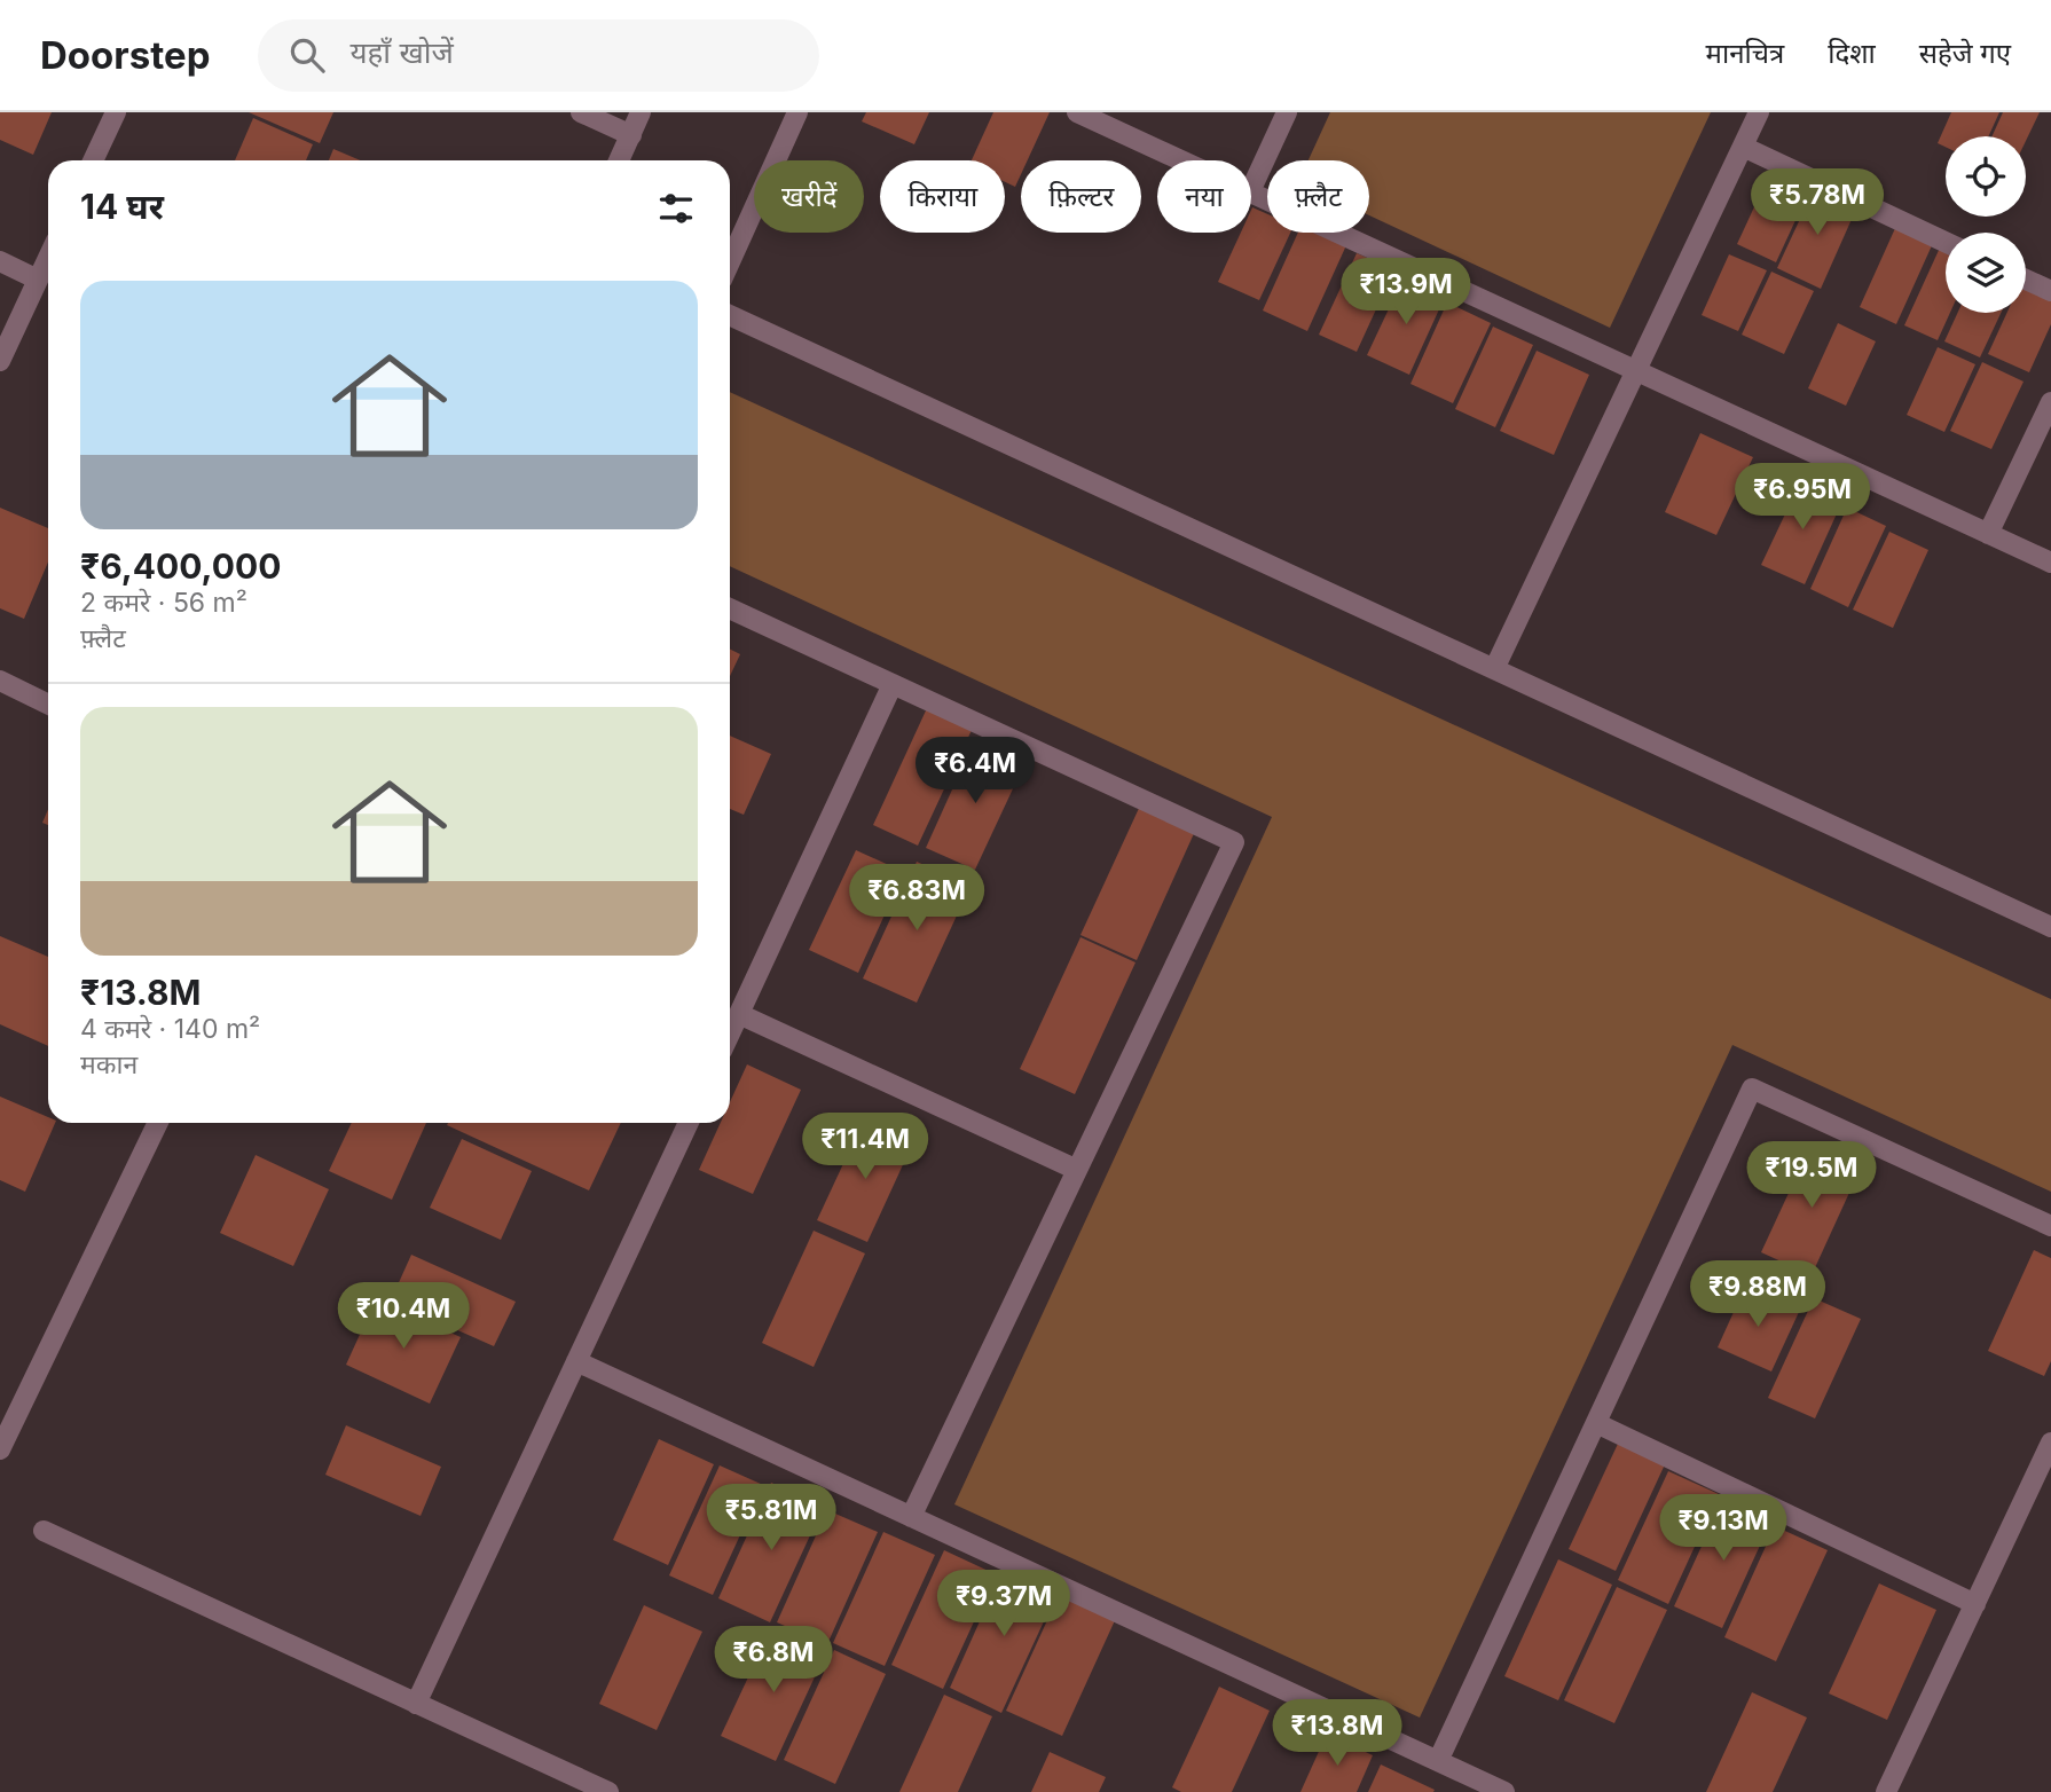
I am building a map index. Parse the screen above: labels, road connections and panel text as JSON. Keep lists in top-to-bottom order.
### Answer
{
  "page": {
    "header": "Doorstep",
    "search": "यहाँ खोजें",
    "nav": ["मानचित्र", "दिशा", "सहेजे गए"],
    "chip": [
      "खरीदें",
      "किराया",
      "फ़िल्टर",
      "नया",
      "फ़्लैट"
    ],
    "heading": "14 घर",
    "price": [
      "₹5.78M",
      "₹13.9M",
      "₹6.95M",
      "₹6.4M",
      "₹6.83M",
      "₹11.4M",
      "₹19.5M",
      "₹9.88M",
      "₹10.4M",
      "₹5.81M",
      "₹9.13M",
      "₹9.37M",
      "₹6.8M",
      "₹13.8M"
    ],
    "list": [
      {
        "name": "₹6,400,000",
        "note": "2 कमरे · 56 m² · फ़्लैट"
      },
      {
        "name": "₹13.8M",
        "note": "4 कमरे · 140 m² · मकान"
      }
    ]
  }
}
